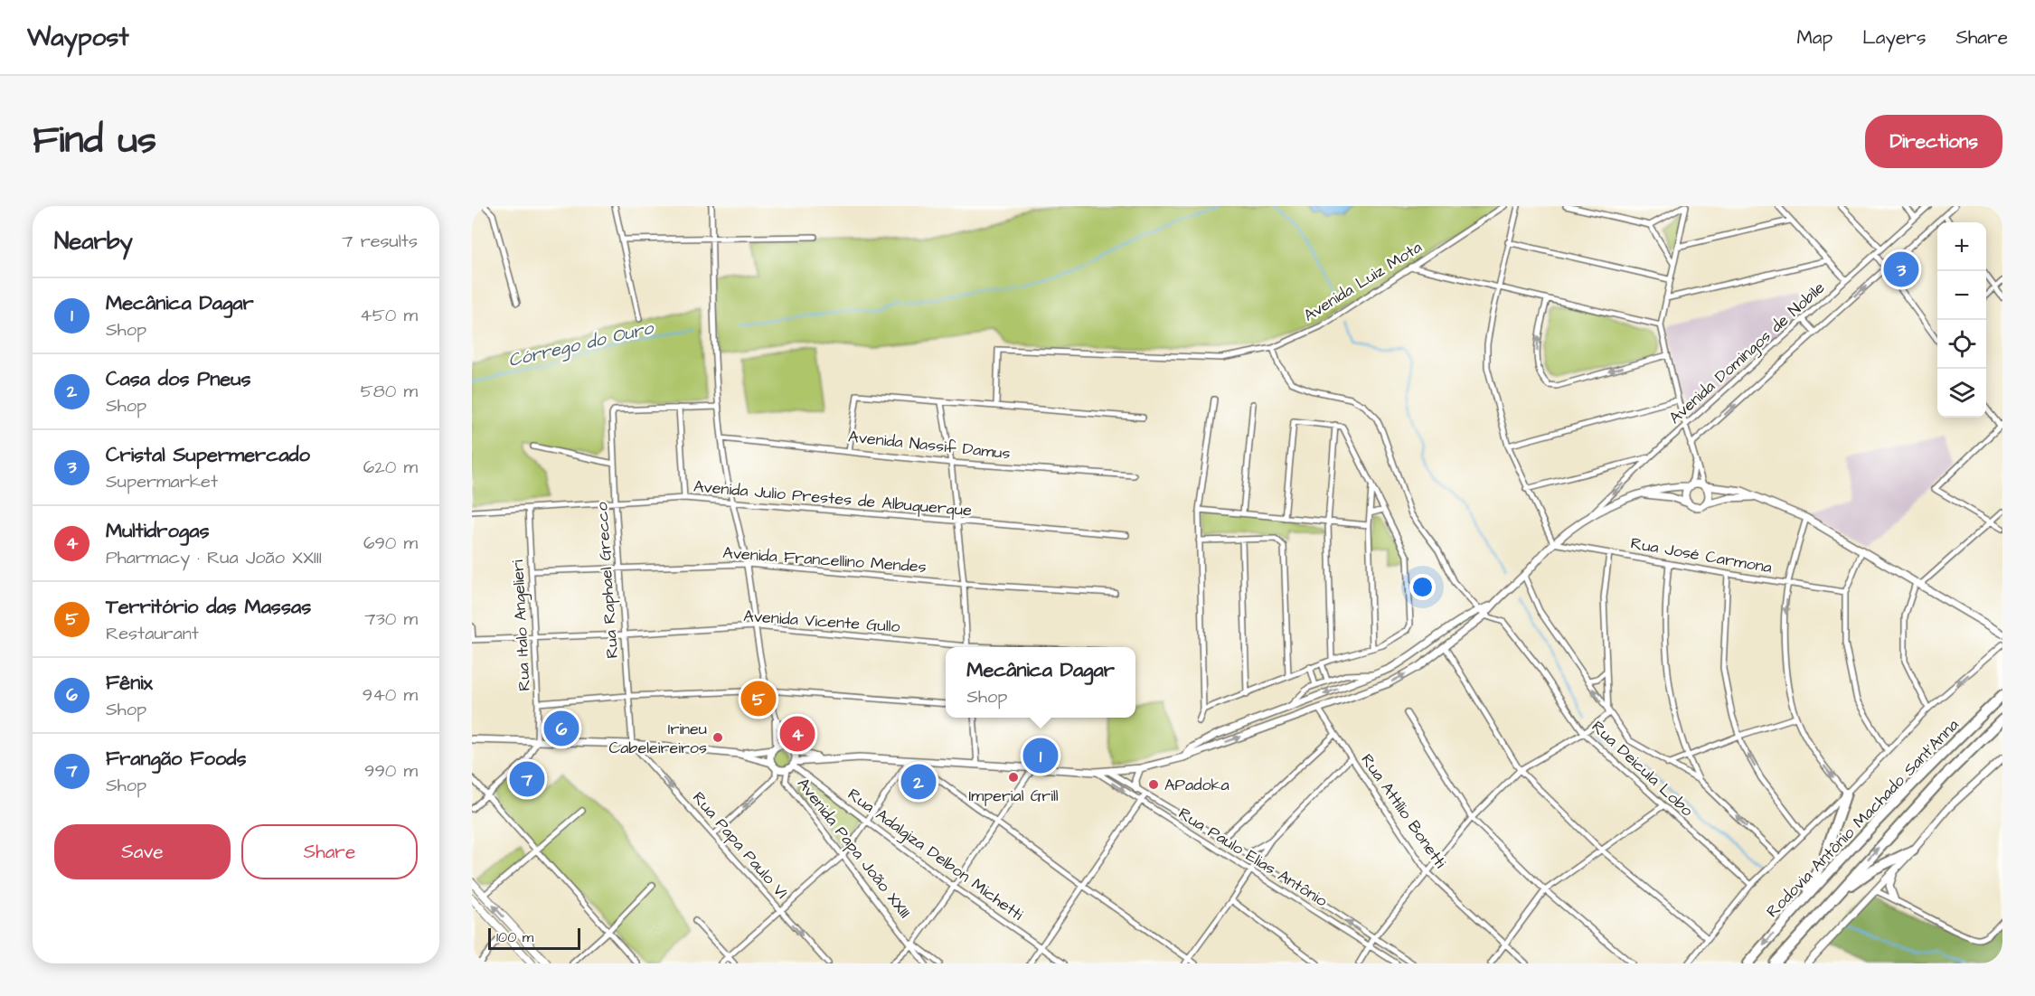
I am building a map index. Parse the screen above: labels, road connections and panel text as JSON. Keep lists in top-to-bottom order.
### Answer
{
  "streets": {
    "highway": ["Rodovia Antônio Machado Sant'Anna"],
    "street": [
      "Avenida Luiz Mota",
      "Avenida Domingos de Nobile",
      "Avenida Nassif Damus",
      "Avenida Julio Prestes de Albuquerque",
      "Rua José Carmona",
      "Avenida Francellino Mendes",
      "Rua Raphael Grecco",
      "Avenida Vicente Gullo",
      "Rua Italo Angelieri",
      "Rua Deicula Lobo",
      "Rua Attílio Bonetti",
      "Rua Papa Paulo VI",
      "Avenida Papa João XXIII",
      "Rua Adalgiza Delbon Michetti",
      "Rua Paulo Elias Antônio"
    ]
  },
  "crossings": [
    ["Avenida Luiz Mota", "Rua Deicula Lobo"],
    ["Avenida Julio Prestes de Albuquerque", "Rua Raphael Grecco"],
    ["Avenida Julio Prestes de Albuquerque", "Rua Italo Angelieri"],
    ["Avenida Francellino Mendes", "Rua Raphael Grecco"],
    ["Avenida Francellino Mendes", "Rua Italo Angelieri"],
    ["Rua Raphael Grecco", "Avenida Vicente Gullo"],
    ["Rua Raphael Grecco", "Rua Papa Paulo VI"],
    ["Avenida Vicente Gullo", "Rua Italo Angelieri"],
    ["Avenida Papa João XXIII", "Rua Adalgiza Delbon Michetti"]
  ],
  "one_way": ["Rua Papa Paulo VI"],
  "water": ["Córrego do Ouro"],
  "places": ["Irineu Cabeleireiros", "Imperial Grill", "APadoka"],
  "scale_bar": "100 m",
  "page": {
    "header": "Waypost",
    "nav": ["Map", "Layers", "Share"],
    "title": "Find us",
    "buttons": [
      "Directions",
      ["Save", "Share"]
    ],
    "heading": ["Nearby", "7 results"],
    "map_buttons": ["+", "−"],
    "pins": [
      "3",
      "5",
      "6",
      "4",
      "1",
      "7",
      "2"
    ],
    "list": [
      {
        "mark": "1",
        "name": "Mecânica Dagar",
        "note": "Shop",
        "value": "450 m"
      },
      {
        "mark": "2",
        "name": "Casa dos Pneus",
        "note": "Shop",
        "value": "580 m"
      },
      {
        "mark": "3",
        "name": "Cristal Supermercado",
        "note": "Supermarket",
        "value": "620 m"
      },
      {
        "mark": "4",
        "name": "Multidrogas",
        "note": "Pharmacy · Rua João XXIII",
        "value": "690 m"
      },
      {
        "mark": "5",
        "name": "Território das Massas",
        "note": "Restaurant",
        "value": "730 m"
      },
      {
        "mark": "6",
        "name": "Fênix",
        "note": "Shop",
        "value": "940 m"
      },
      {
        "mark": "7",
        "name": "Frangão Foods",
        "note": "Shop",
        "value": "990 m"
      }
    ],
    "popup": ["Mecânica Dagar", "Shop"],
    "scale": "100 m"
  }
}
